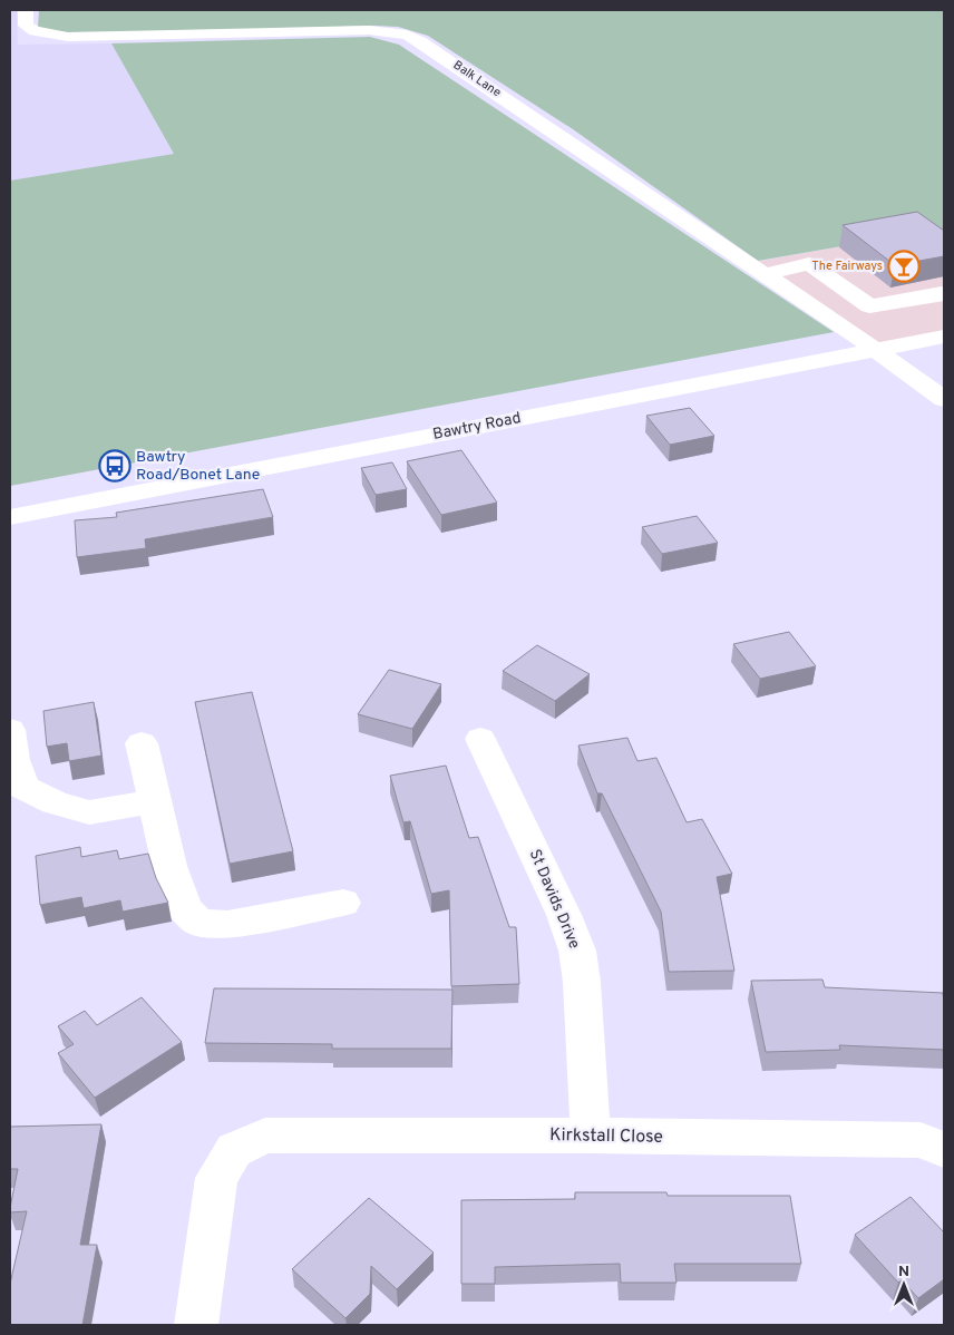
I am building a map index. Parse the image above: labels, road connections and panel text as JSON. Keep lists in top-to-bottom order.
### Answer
{
  "streets": {
    "main road": [
      "Balk Lane",
      "Bawtry Road",
      "St Davids Drive",
      "Kirkstall Close"
    ]
  },
  "crossings": [
    ["Balk Lane", "Bawtry Road"],
    ["St Davids Drive", "Kirkstall Close"]
  ],
  "places": {
    "bar": ["The Fairways"],
    "bus stop": ["Bawtry Road/Bonet Lane"]
  },
  "north": "top"
}
